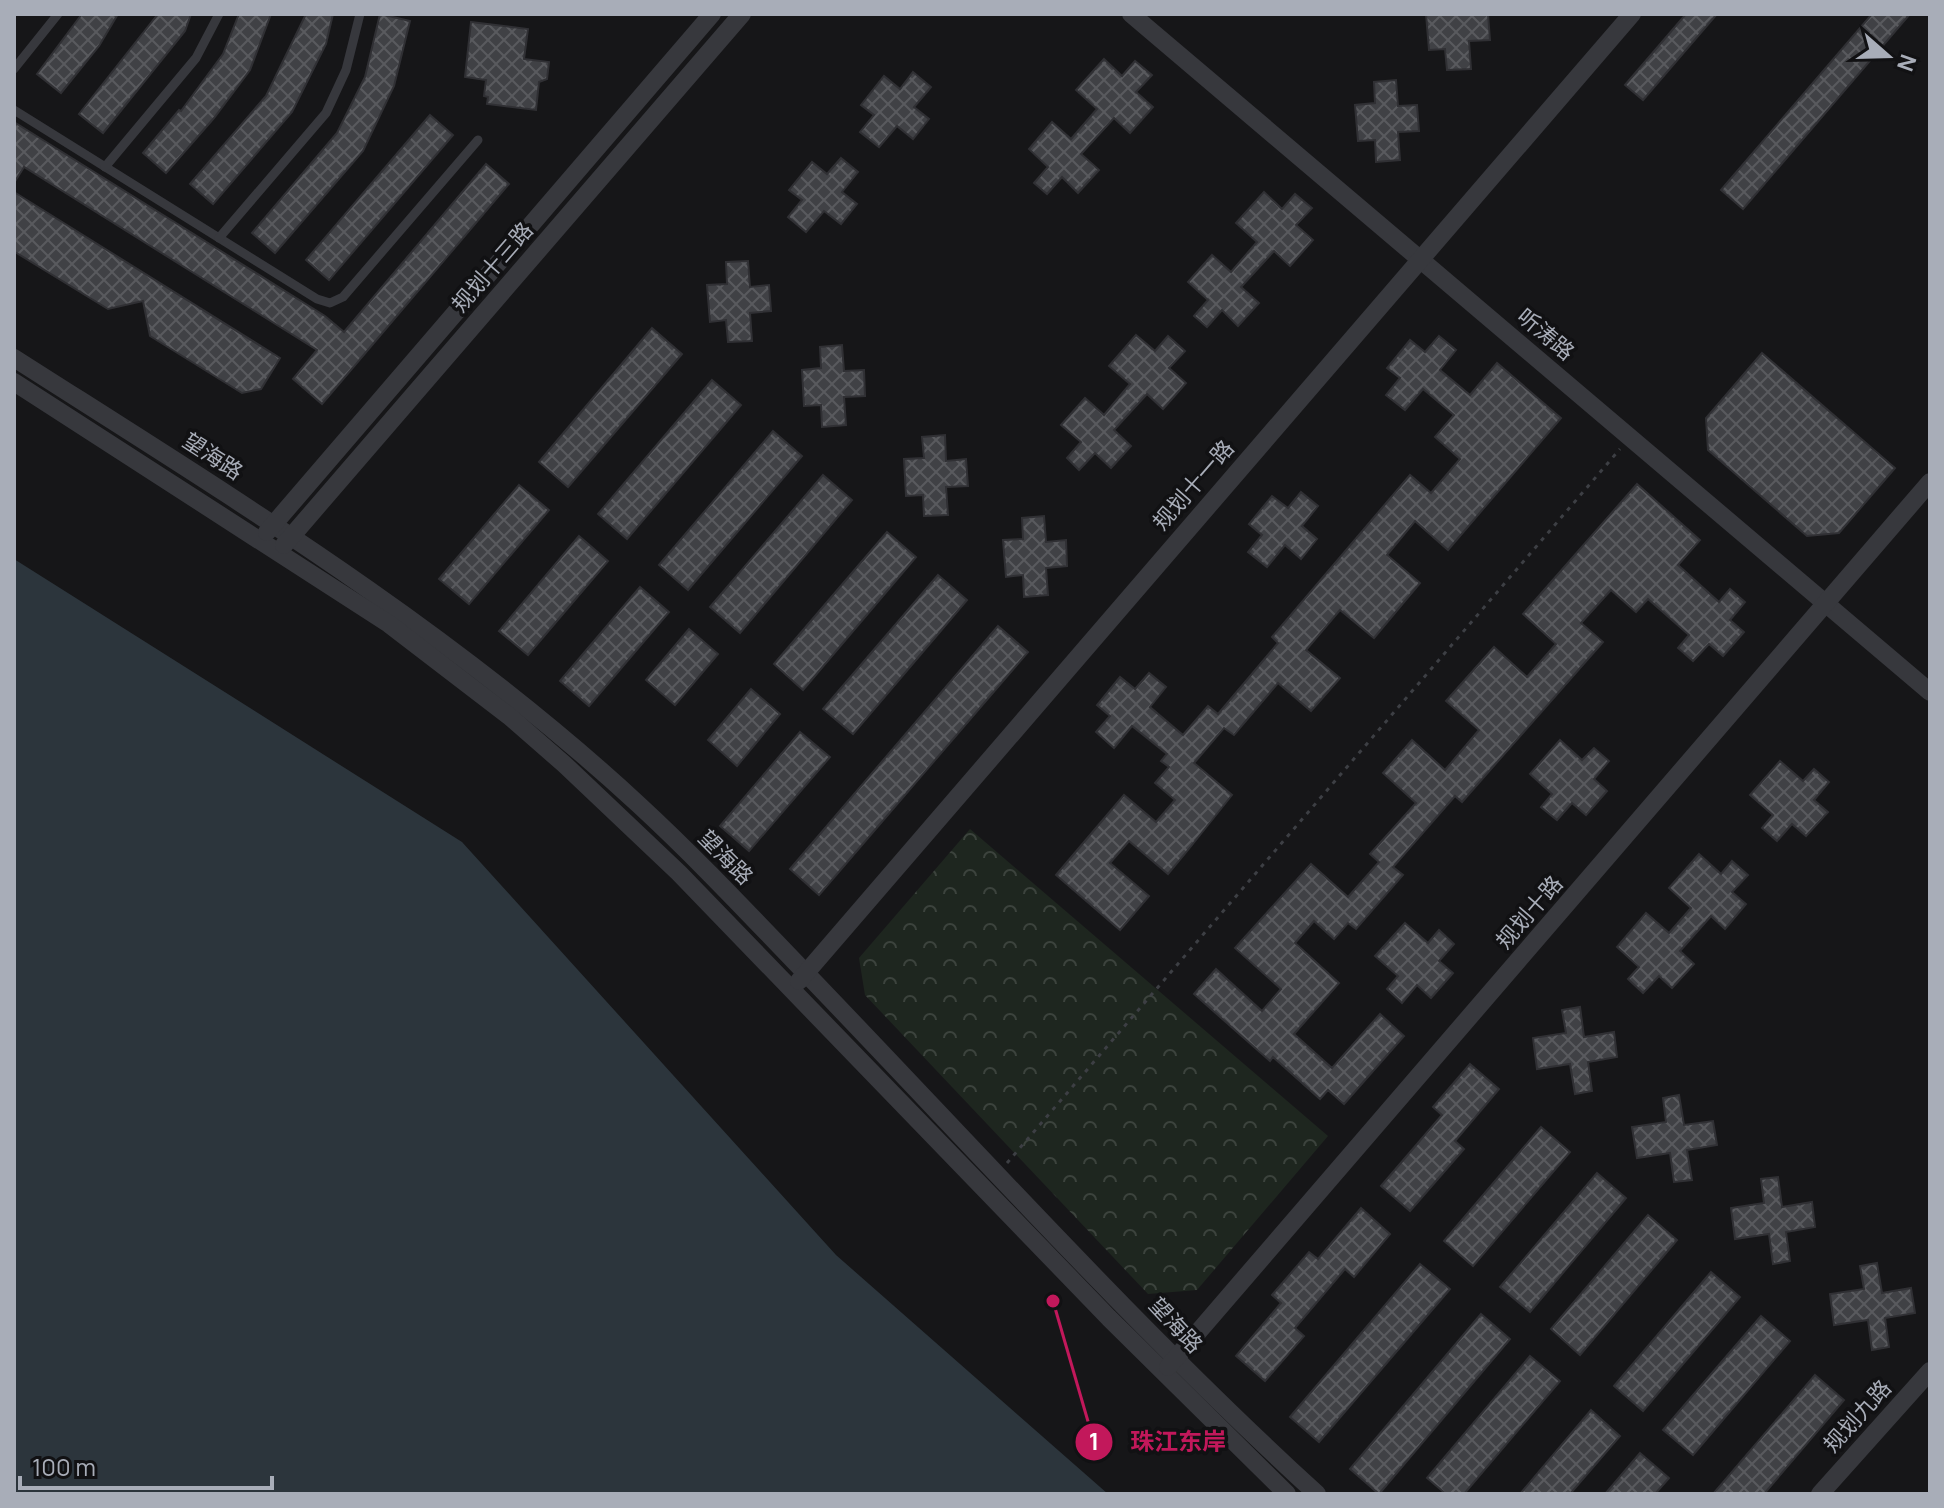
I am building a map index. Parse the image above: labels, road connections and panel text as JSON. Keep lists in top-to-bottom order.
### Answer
{
  "streets": {
    "street": [
      "规划十三路",
      "听涛路",
      "望海路",
      "规划十一路",
      "规划十路",
      "规划九路"
    ]
  },
  "crossings": [
    ["规划十三路", "望海路"],
    ["听涛路", "规划十一路"],
    ["听涛路", "规划十路"],
    ["望海路", "规划十一路"],
    ["望海路", "规划十路"]
  ],
  "places": ["珠江东岸"],
  "scale_bar": "100 m",
  "north": "right"
}
